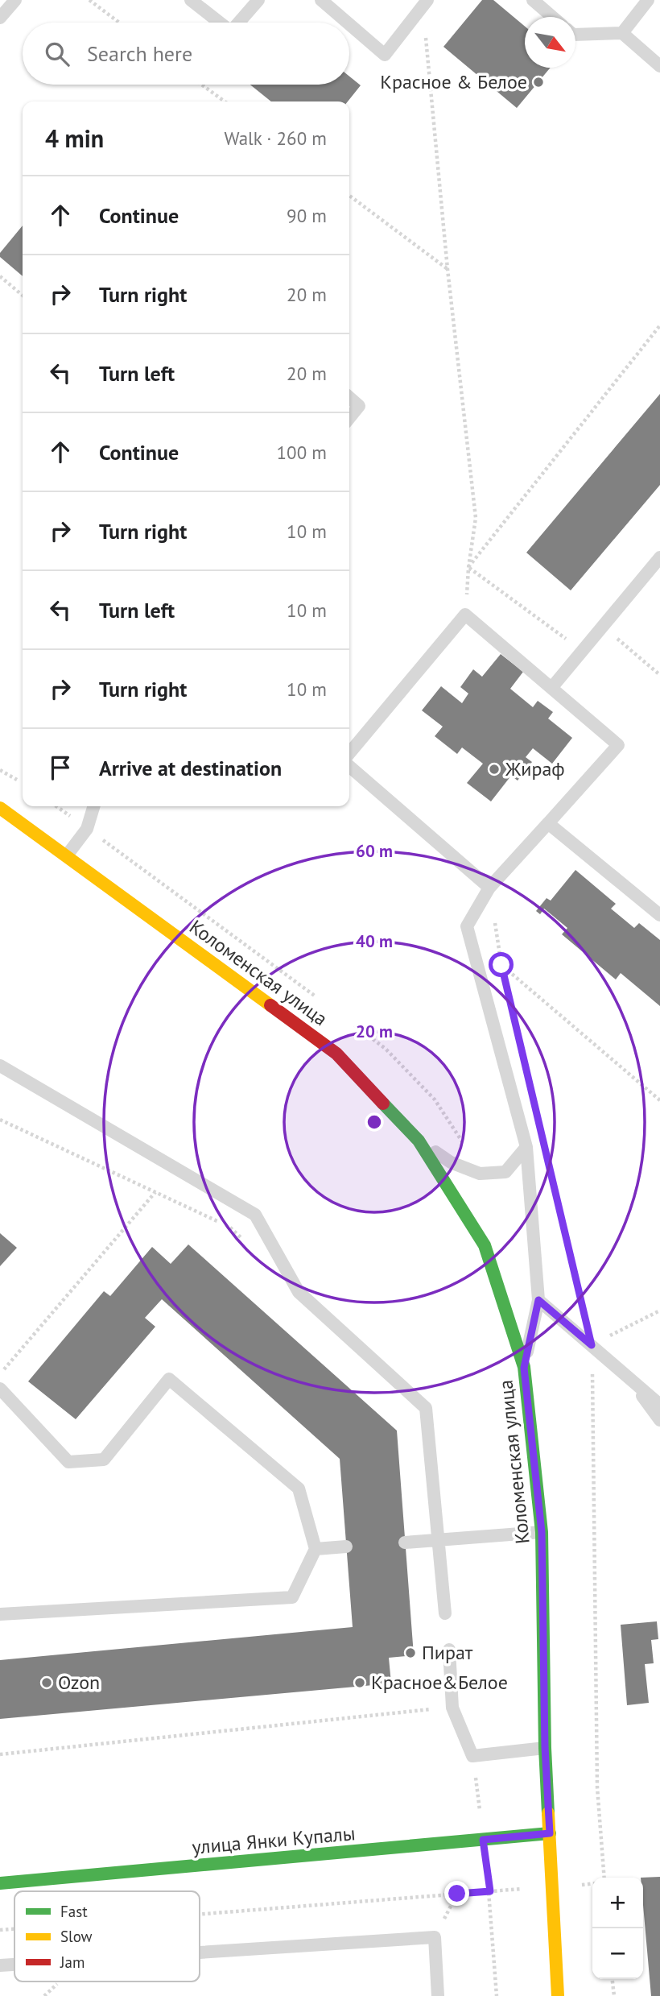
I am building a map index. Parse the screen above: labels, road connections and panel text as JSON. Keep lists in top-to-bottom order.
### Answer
{
  "streets": {
    "main road": ["Коломенская улица", "улица Янки Купалы"]
  },
  "crossings": [
    ["Коломенская улица", "улица Янки Купалы"]
  ],
  "places": [
    "Красное & Белое",
    "Жираф",
    "Пират",
    "Ozon",
    "Красное&Белое"
  ],
  "legend": ["Fast", "Slow", "Jam"],
  "north": "bottom right",
  "page": {
    "search": "Search here",
    "heading": ["4 min", "Walk · 260 m"],
    "list": [
      ["Continue", "90 m"],
      ["Turn right", "20 m"],
      ["Turn left", "20 m"],
      ["Continue", "100 m"],
      ["Turn right", "10 m"],
      ["Turn left", "10 m"],
      ["Turn right", "10 m"],
      "Arrive at destination"
    ],
    "map_buttons": ["+", "−"]
  },
  "rings": ["60 m", "40 m", "20 m"]
}
